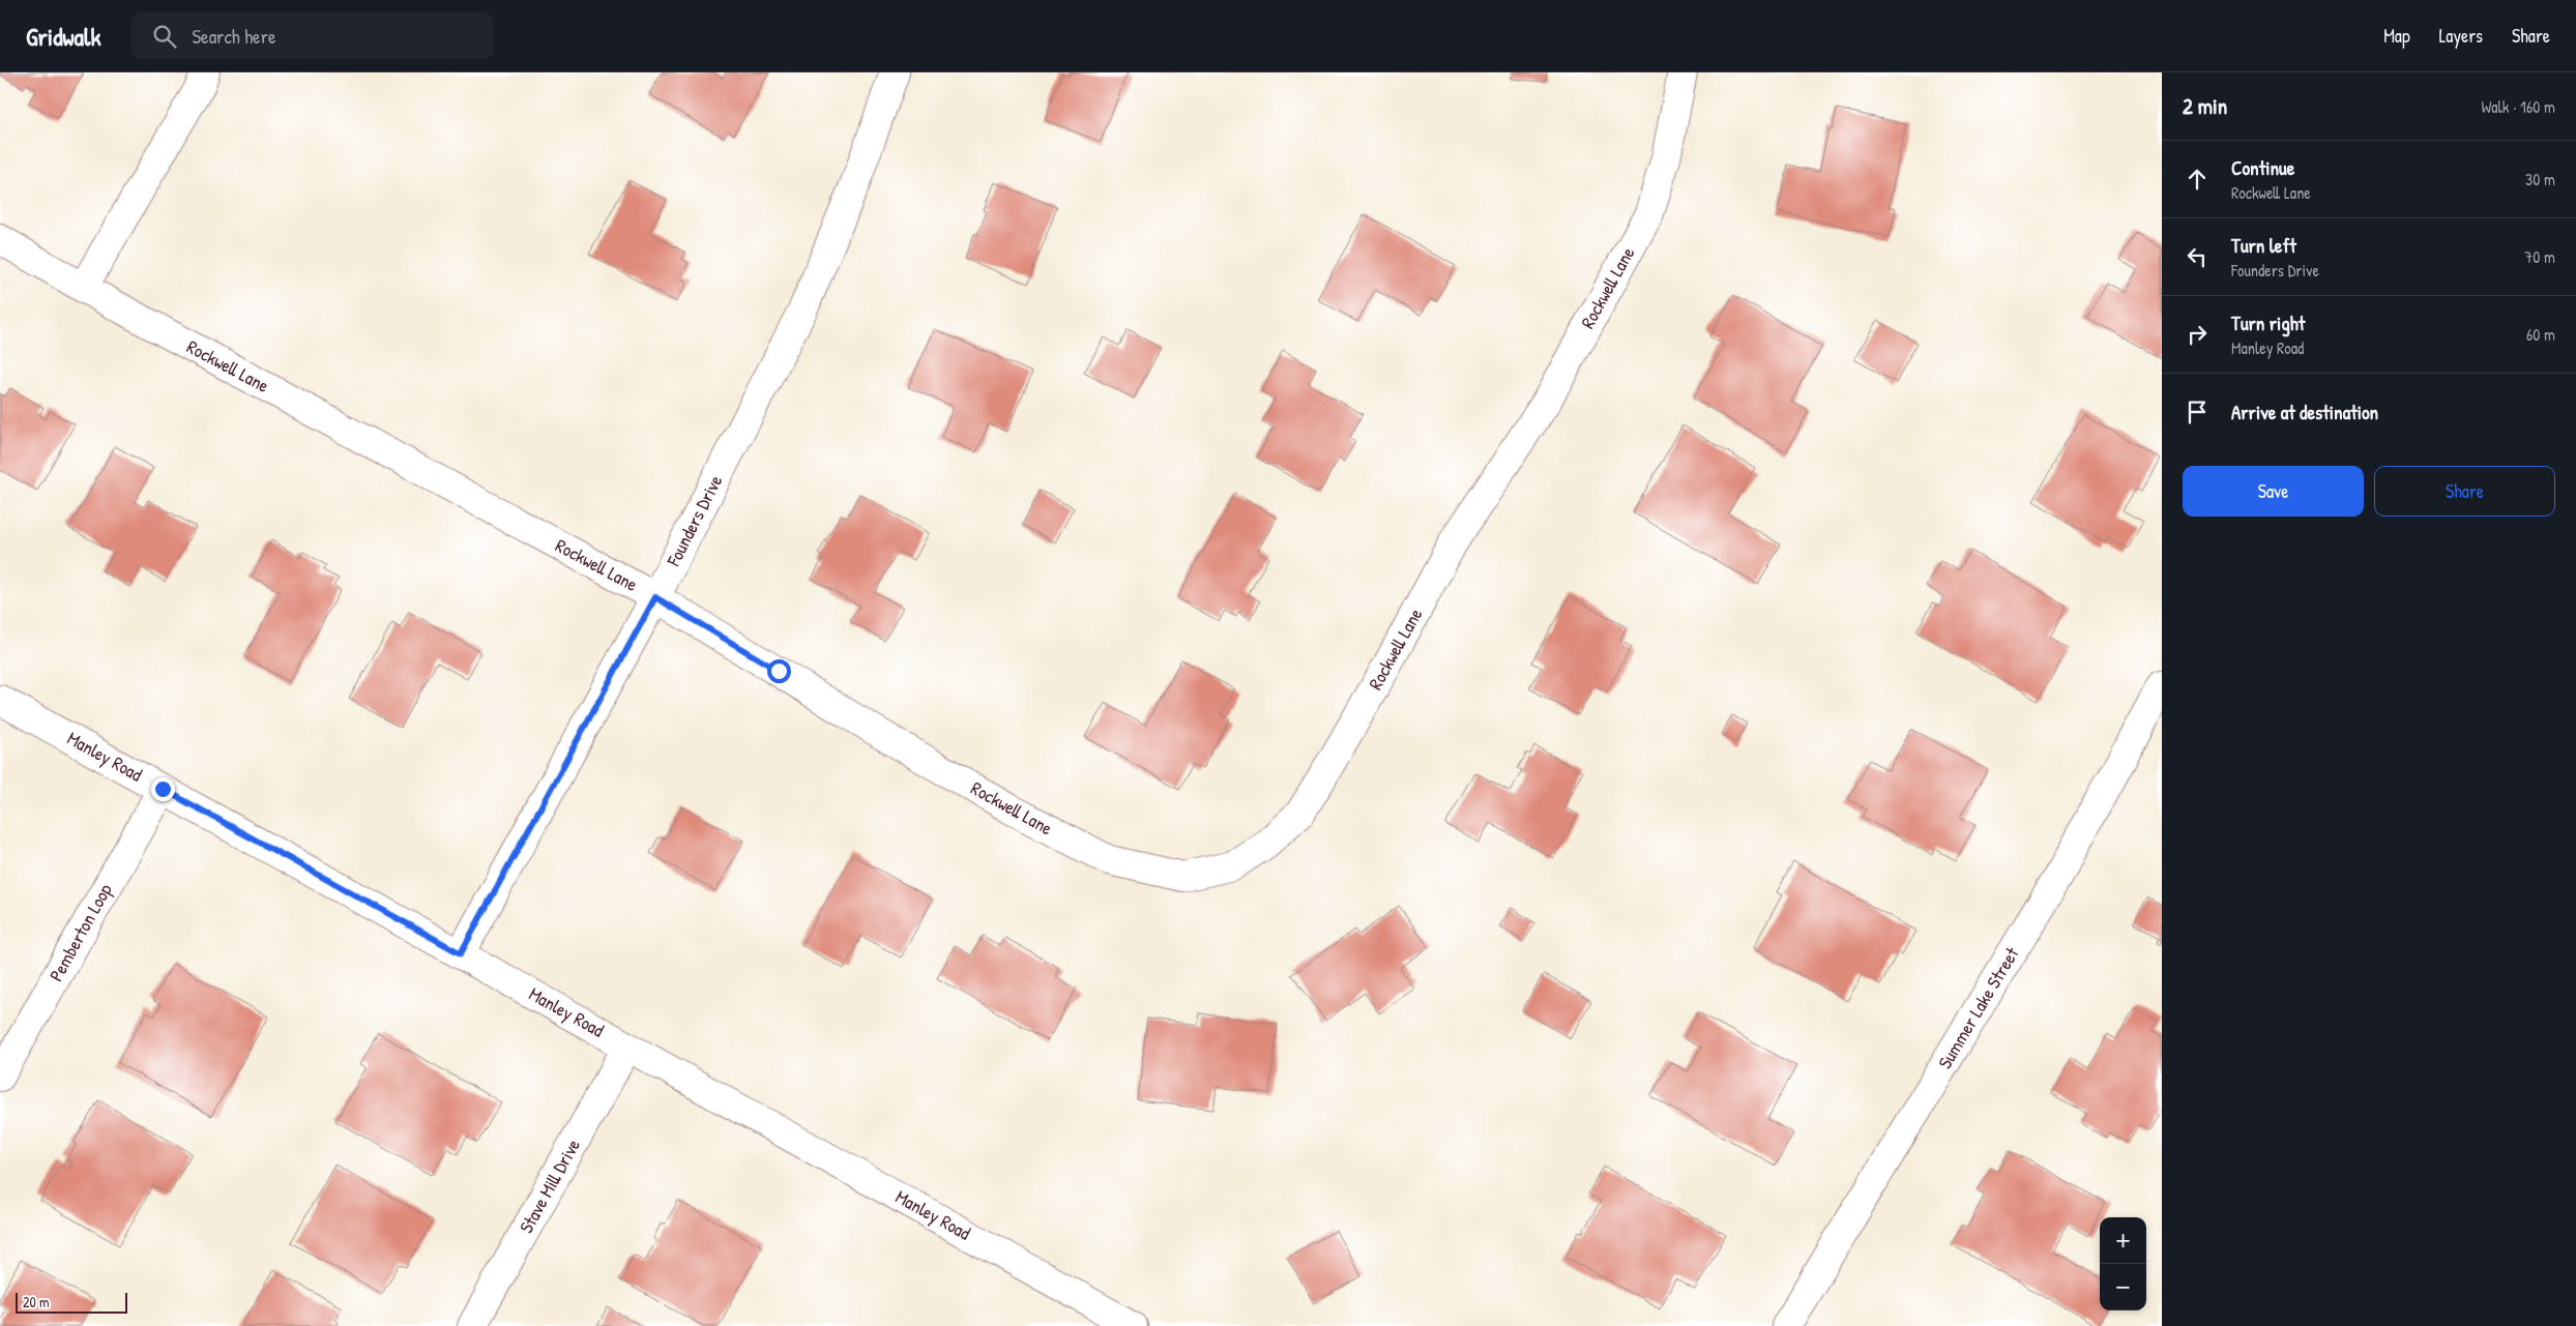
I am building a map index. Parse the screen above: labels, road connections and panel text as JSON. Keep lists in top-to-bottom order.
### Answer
{
  "streets": {
    "street": [
      "Rockwell Lane",
      "Founders Drive",
      "Manley Road",
      "Pemberton Loop",
      "Summer Lake Street",
      "Stave Mill Drive"
    ]
  },
  "crossings": [
    ["Rockwell Lane", "Founders Drive"],
    ["Founders Drive", "Manley Road"],
    ["Manley Road", "Pemberton Loop"],
    ["Manley Road", "Stave Mill Drive"]
  ],
  "scale_bar": "20 m",
  "page": {
    "header": "Gridwalk",
    "search": "Search here",
    "nav": ["Map", "Layers", "Share"],
    "heading": ["2 min", "Walk · 160 m"],
    "list": [
      ["Continue", "Rockwell Lane", "30 m"],
      ["Turn left", "Founders Drive", "70 m"],
      ["Turn right", "Manley Road", "60 m"],
      "Arrive at destination"
    ],
    "buttons": ["Save", "Share"],
    "map_buttons": ["+", "−"],
    "scale": "20 m"
  }
}
